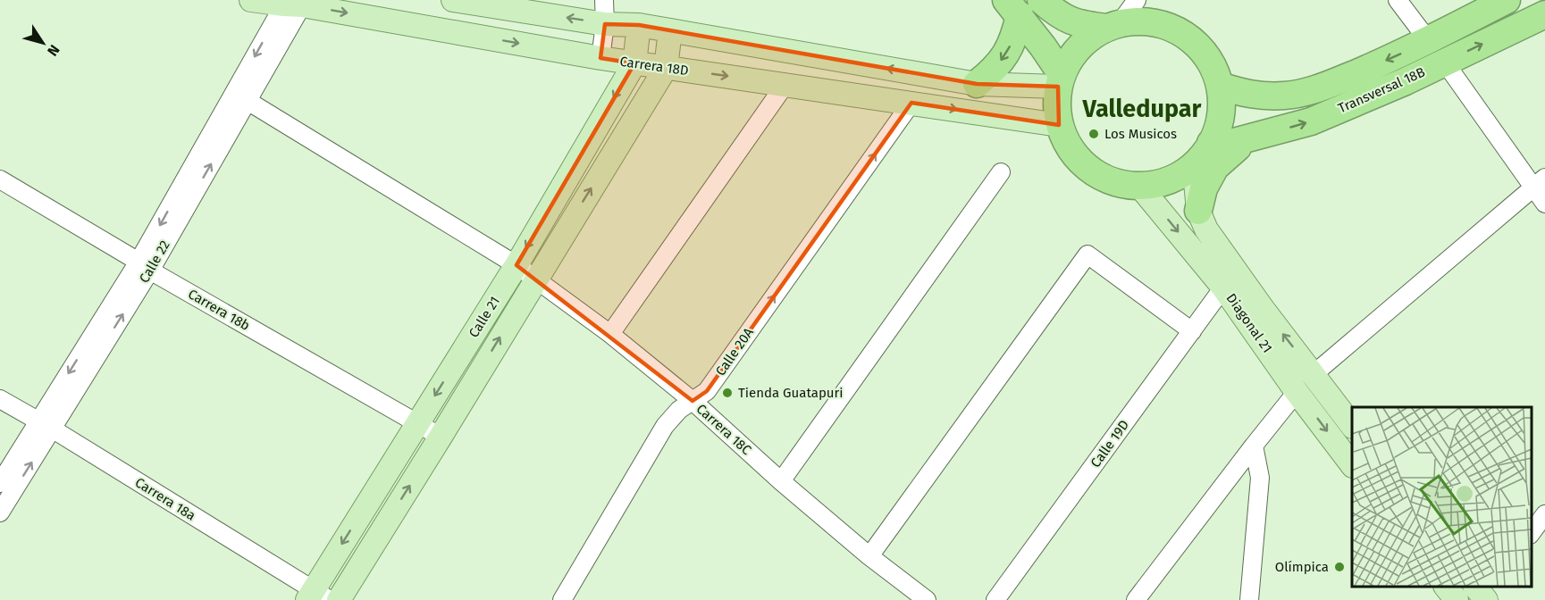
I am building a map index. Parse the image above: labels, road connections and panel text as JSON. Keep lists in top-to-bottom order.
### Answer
{
  "streets": {
    "highway": ["Transversal 18B"],
    "main road": ["Carrera 18D", "Calle 21", "Diagonal 21"],
    "street": [
      "Calle 22",
      "Carrera 18b",
      "Calle 20A",
      "Carrera 18C",
      "Calle 19D",
      "Carrera 18a"
    ]
  },
  "crossings": [
    ["Carrera 18D", "Transversal 18B"],
    ["Carrera 18D", "Calle 22"],
    ["Carrera 18D", "Calle 21"],
    ["Carrera 18D", "Diagonal 21"],
    ["Carrera 18D", "Calle 20A"],
    ["Transversal 18B", "Diagonal 21"],
    ["Calle 22", "Carrera 18b"],
    ["Calle 22", "Carrera 18a"],
    ["Carrera 18b", "Calle 21"],
    ["Calle 21", "Carrera 18C"],
    ["Calle 21", "Carrera 18a"],
    ["Diagonal 21", "Calle 19D"],
    ["Calle 20A", "Carrera 18C"]
  ],
  "districts": ["Valledupar"],
  "places": ["Los Musicos", "Tienda Guatapuri", "Olímpica"],
  "north": "bottom right"
}
